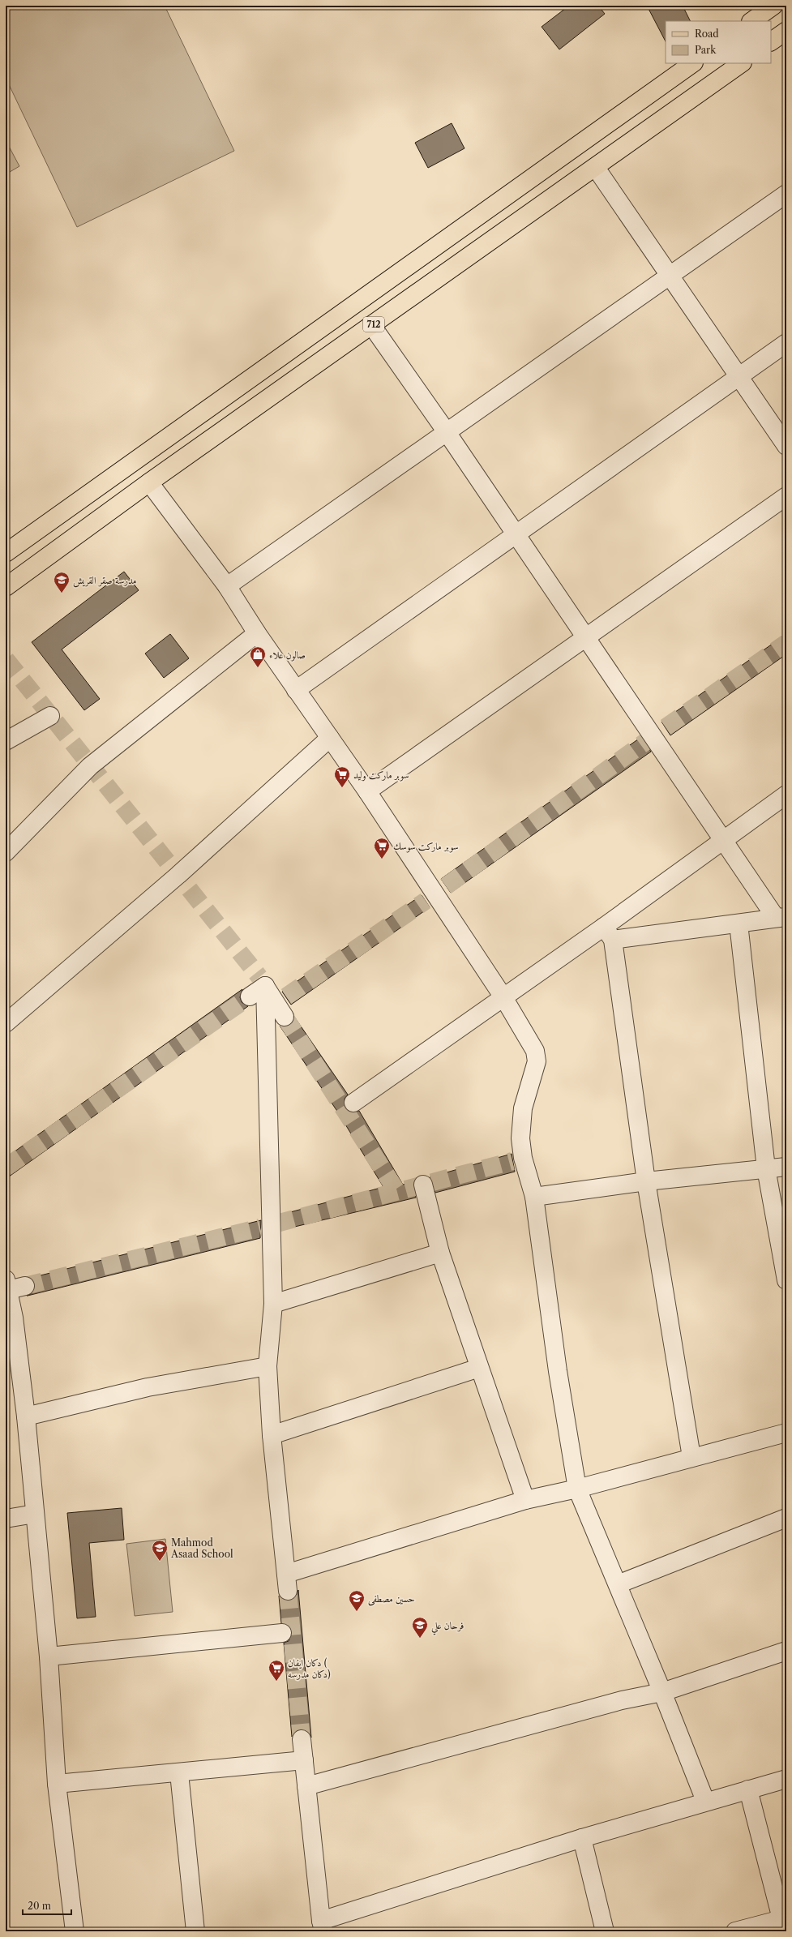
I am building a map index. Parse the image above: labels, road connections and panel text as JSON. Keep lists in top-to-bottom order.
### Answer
{
  "streets": {
    "main road": ["712"]
  },
  "places": {
    "school or university": [
      "مدرسة صقر القريش",
      "Mahmod Asaad School",
      "حسين مصطفى",
      "فرحان علي"
    ],
    "shop": ["صالون علاء"],
    "supermarket": ["سوبر ماركت وليد", "سوبر ماركت سوسك", "دكان ايفان ( دكان مدرسه)"]
  },
  "legend": ["Road", "Park"],
  "scale_bar": "20 m"
}
